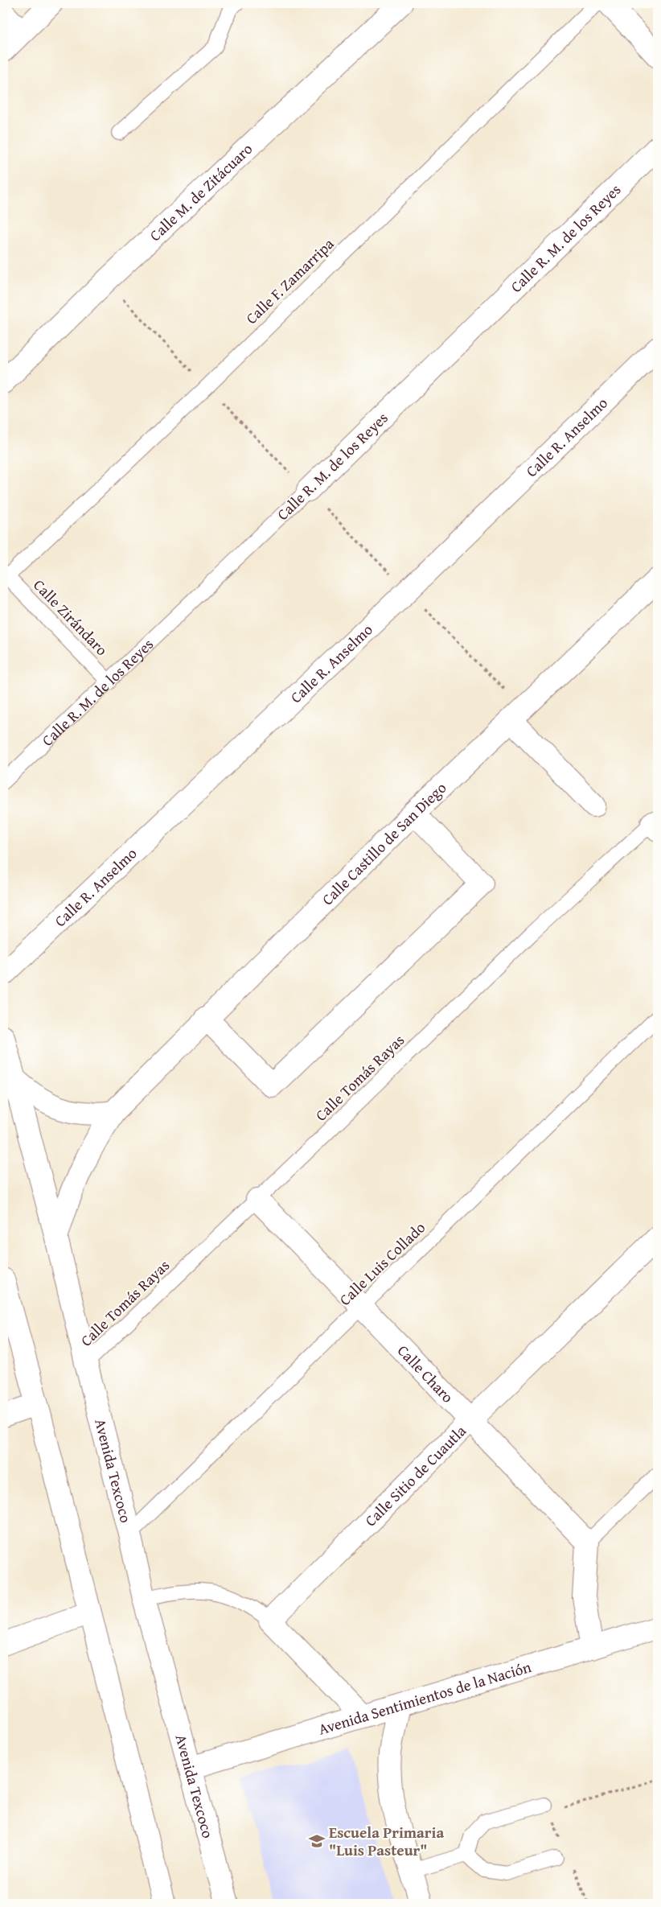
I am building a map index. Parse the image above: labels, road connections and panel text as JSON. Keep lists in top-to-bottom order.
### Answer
{
  "streets": {
    "street": [
      "Calle M. de Zitácuaro",
      "Calle R. M. de los Reyes",
      "Calle R. Anselmo",
      "Calle Castillo de San Diego",
      "Calle Charo",
      "Avenida Texcoco",
      "Calle Sitio de Cuautla",
      "Avenida Sentimientos de la Nación"
    ],
    "lane": [
      "Calle F. Zamarripa",
      "Calle Zirándaro",
      "Calle Tomás Rayas",
      "Calle Luis Collado"
    ]
  },
  "crossings": [
    ["Calle R. M. de los Reyes", "Calle Zirándaro"],
    ["Calle F. Zamarripa", "Calle Zirándaro"],
    ["Calle Castillo de San Diego", "Avenida Texcoco"],
    ["Calle Tomás Rayas", "Calle Charo"],
    ["Calle Tomás Rayas", "Avenida Texcoco"],
    ["Calle Luis Collado", "Calle Charo"],
    ["Calle Luis Collado", "Avenida Texcoco"],
    ["Calle Charo", "Calle Sitio de Cuautla"],
    ["Avenida Texcoco", "Avenida Sentimientos de la Nación"]
  ],
  "places": {
    "school or university": ["Escuela Primaria \"Luis Pasteur\""]
  }
}
